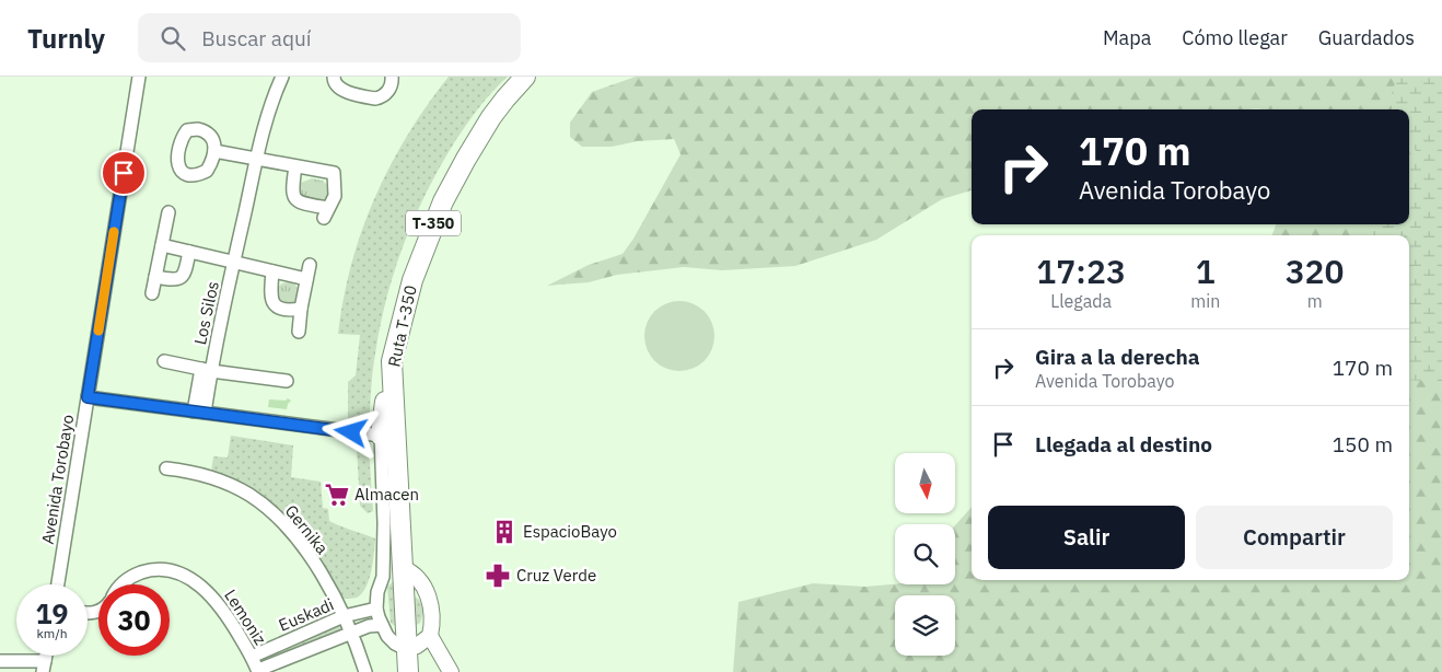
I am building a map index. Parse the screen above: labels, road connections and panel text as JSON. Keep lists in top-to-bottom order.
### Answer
{
  "streets": {
    "main road": ["T-350", "Ruta T-350"],
    "street": [
      "Los Silos",
      "Avenida Torobayo",
      "Gernika",
      "Euskadi",
      "Lemoniz"
    ]
  },
  "crossings": [
    ["Gernika", "Euskadi"],
    ["Euskadi", "Lemoniz"]
  ],
  "places": {
    "supermarket": ["Almacen"],
    "building": ["EspacioBayo"],
    "pharmacy": ["Cruz Verde"]
  },
  "north": "bottom",
  "page": {
    "header": "Turnly",
    "search": "Buscar aquí",
    "nav": ["Mapa", "Cómo llegar", "Guardados"],
    "turn": ["170 m", "Avenida Torobayo"],
    "eta": [
      "17:23",
      "Llegada",
      "1",
      "min",
      "320",
      "m"
    ],
    "list": [
      {
        "name": "Gira a la derecha",
        "note": "Avenida Torobayo",
        "value": "170 m"
      },
      {
        "name": "Llegada al destino",
        "value": "150 m"
      }
    ],
    "buttons": ["Salir", "Compartir"],
    "speed": "19 km/h",
    "limit": "30"
  }
}
